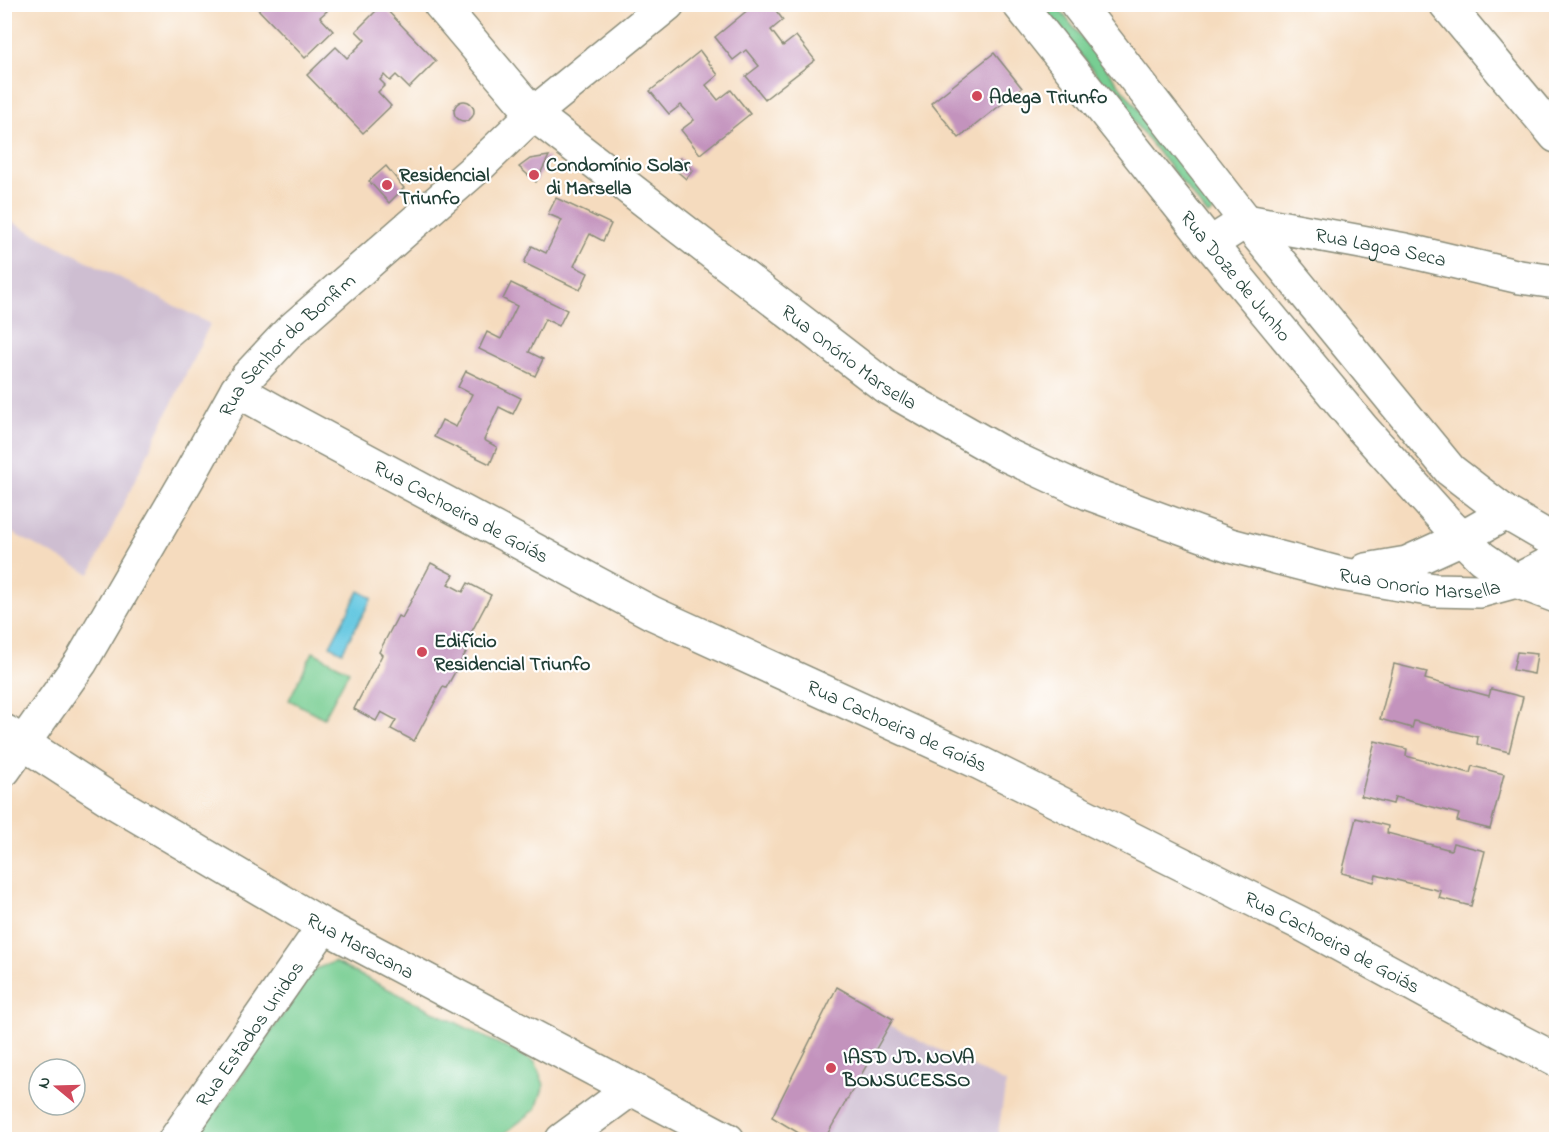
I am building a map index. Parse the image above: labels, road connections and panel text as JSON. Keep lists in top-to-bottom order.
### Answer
{
  "streets": {
    "street": [
      "Rua Lagoa Seca",
      "Rua Doze de Junho",
      "Rua Senhor do Bonfim",
      "Rua Onório Marsella",
      "Rua Cachoeira de Goiás",
      "Rua Onorio Marsella",
      "Rua Maracana",
      "Rua Estados Unidos"
    ]
  },
  "crossings": [
    ["Rua Doze de Junho", "Rua Onorio Marsella"],
    ["Rua Senhor do Bonfim", "Rua Onório Marsella"],
    ["Rua Senhor do Bonfim", "Rua Cachoeira de Goiás"],
    ["Rua Senhor do Bonfim", "Rua Maracana"],
    ["Rua Onório Marsella", "Rua Onorio Marsella"],
    ["Rua Maracana", "Rua Estados Unidos"]
  ],
  "places": [
    "Adega Triunfo",
    "Condomínio Solar di Marsella",
    "Residencial Triunfo",
    "Edifício Residencial Triunfo",
    "IASD JD. NOVA BONSUCESSO"
  ],
  "north": "left"
}
